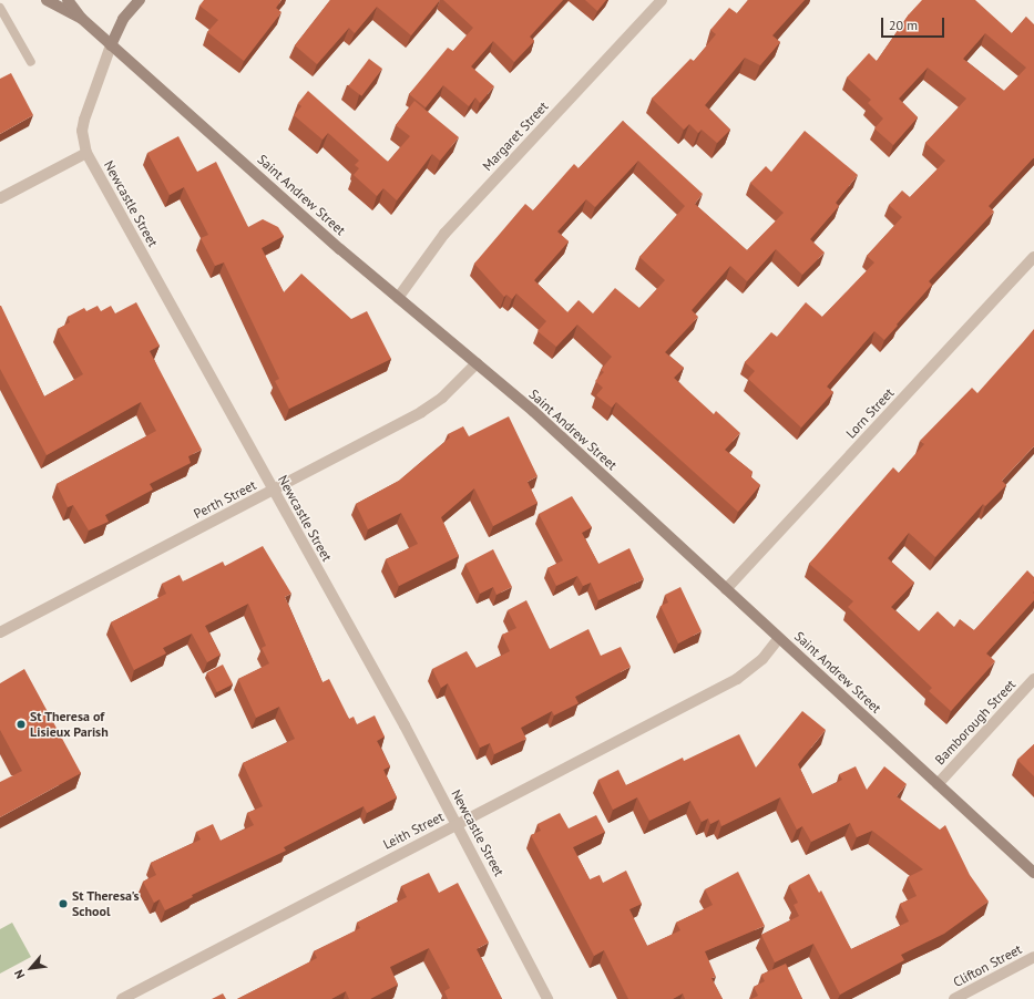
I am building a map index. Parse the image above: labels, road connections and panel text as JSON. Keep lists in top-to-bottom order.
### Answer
{
  "streets": {
    "street": [
      "Margaret Street",
      "Saint Andrew Street",
      "Newcastle Street",
      "Lorn Street",
      "Perth Street",
      "Bamborough Street",
      "Leith Street",
      "Clifton Street"
    ]
  },
  "crossings": [
    ["Margaret Street", "Saint Andrew Street"],
    ["Saint Andrew Street", "Newcastle Street"],
    ["Saint Andrew Street", "Lorn Street"],
    ["Saint Andrew Street", "Perth Street"],
    ["Saint Andrew Street", "Bamborough Street"],
    ["Saint Andrew Street", "Leith Street"],
    ["Newcastle Street", "Perth Street"],
    ["Newcastle Street", "Leith Street"]
  ],
  "places": ["St Theresa of Lisieux Parish", "St Theresa's School"],
  "scale_bar": "20 m",
  "north": "bottom left"
}
